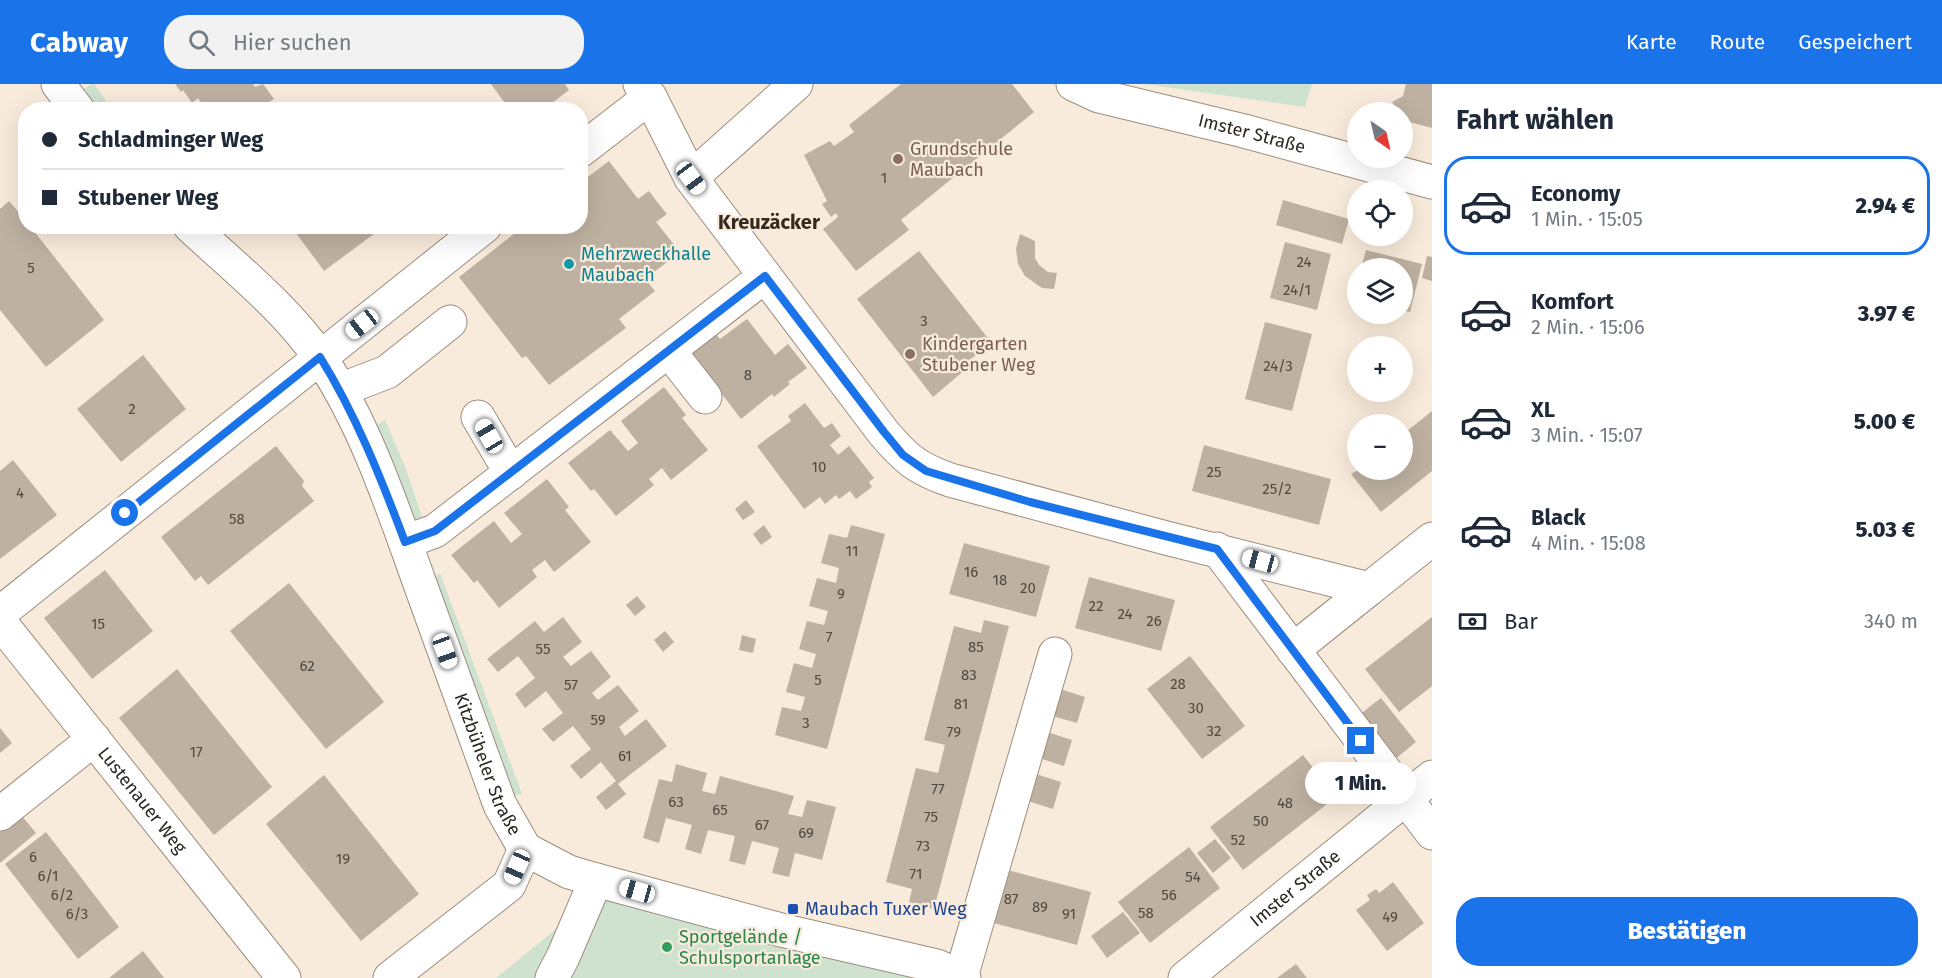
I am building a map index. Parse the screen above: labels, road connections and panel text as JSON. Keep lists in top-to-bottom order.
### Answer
{
  "streets": {
    "street": ["Imster Straße", "Kitzbüheler Straße", "Lustenauer Weg"]
  },
  "districts": ["Kreuzäcker"],
  "places": {
    "other": [
      "Grundschule Maubach",
      "Mehrzweckhalle Maubach",
      "Kindergarten Stubener Weg",
      "Sportgelände / Schulsportanlage"
    ],
    "transit": ["Maubach Tuxer Weg"]
  },
  "house_numbers": [
    "1",
    "24",
    "5",
    "24/1",
    "3",
    "24/3",
    "8",
    "2",
    "10",
    "25",
    "25/2",
    "4",
    "58",
    "11",
    "16",
    "18",
    "20",
    "9",
    "22",
    "24",
    "26",
    "15",
    "7",
    "85",
    "55",
    "62",
    "83",
    "5",
    "28",
    "57",
    "81",
    "30",
    "59",
    "3",
    "32",
    "79",
    "17",
    "61",
    "77",
    "63",
    "48",
    "65",
    "75",
    "50",
    "67",
    "69",
    "52",
    "73",
    "6",
    "19",
    "71",
    "6/1",
    "54",
    "6/2",
    "56",
    "87",
    "89",
    "58",
    "6/3",
    "91",
    "49"
  ],
  "north": "bottom right",
  "page": {
    "header": "Cabway",
    "search": "Hier suchen",
    "nav": ["Karte", "Route", "Gespeichert"],
    "heading": "Fahrt wählen",
    "map_buttons": ["+", "−"],
    "banner": ["Schladminger Weg", "Stubener Weg"],
    "list": [
      {
        "name": "Economy",
        "note": "1 Min. · 15:05",
        "value": "2.94 €"
      },
      {
        "name": "Komfort",
        "note": "2 Min. · 15:06",
        "value": "3.97 €"
      },
      {
        "name": "XL",
        "note": "3 Min. · 15:07",
        "value": "5.00 €"
      },
      {
        "name": "Black",
        "note": "4 Min. · 15:08",
        "value": "5.03 €"
      }
    ],
    "pay": ["Bar", "340 m"],
    "bubble": "1 Min.",
    "buttons": "Bestätigen"
  }
}
